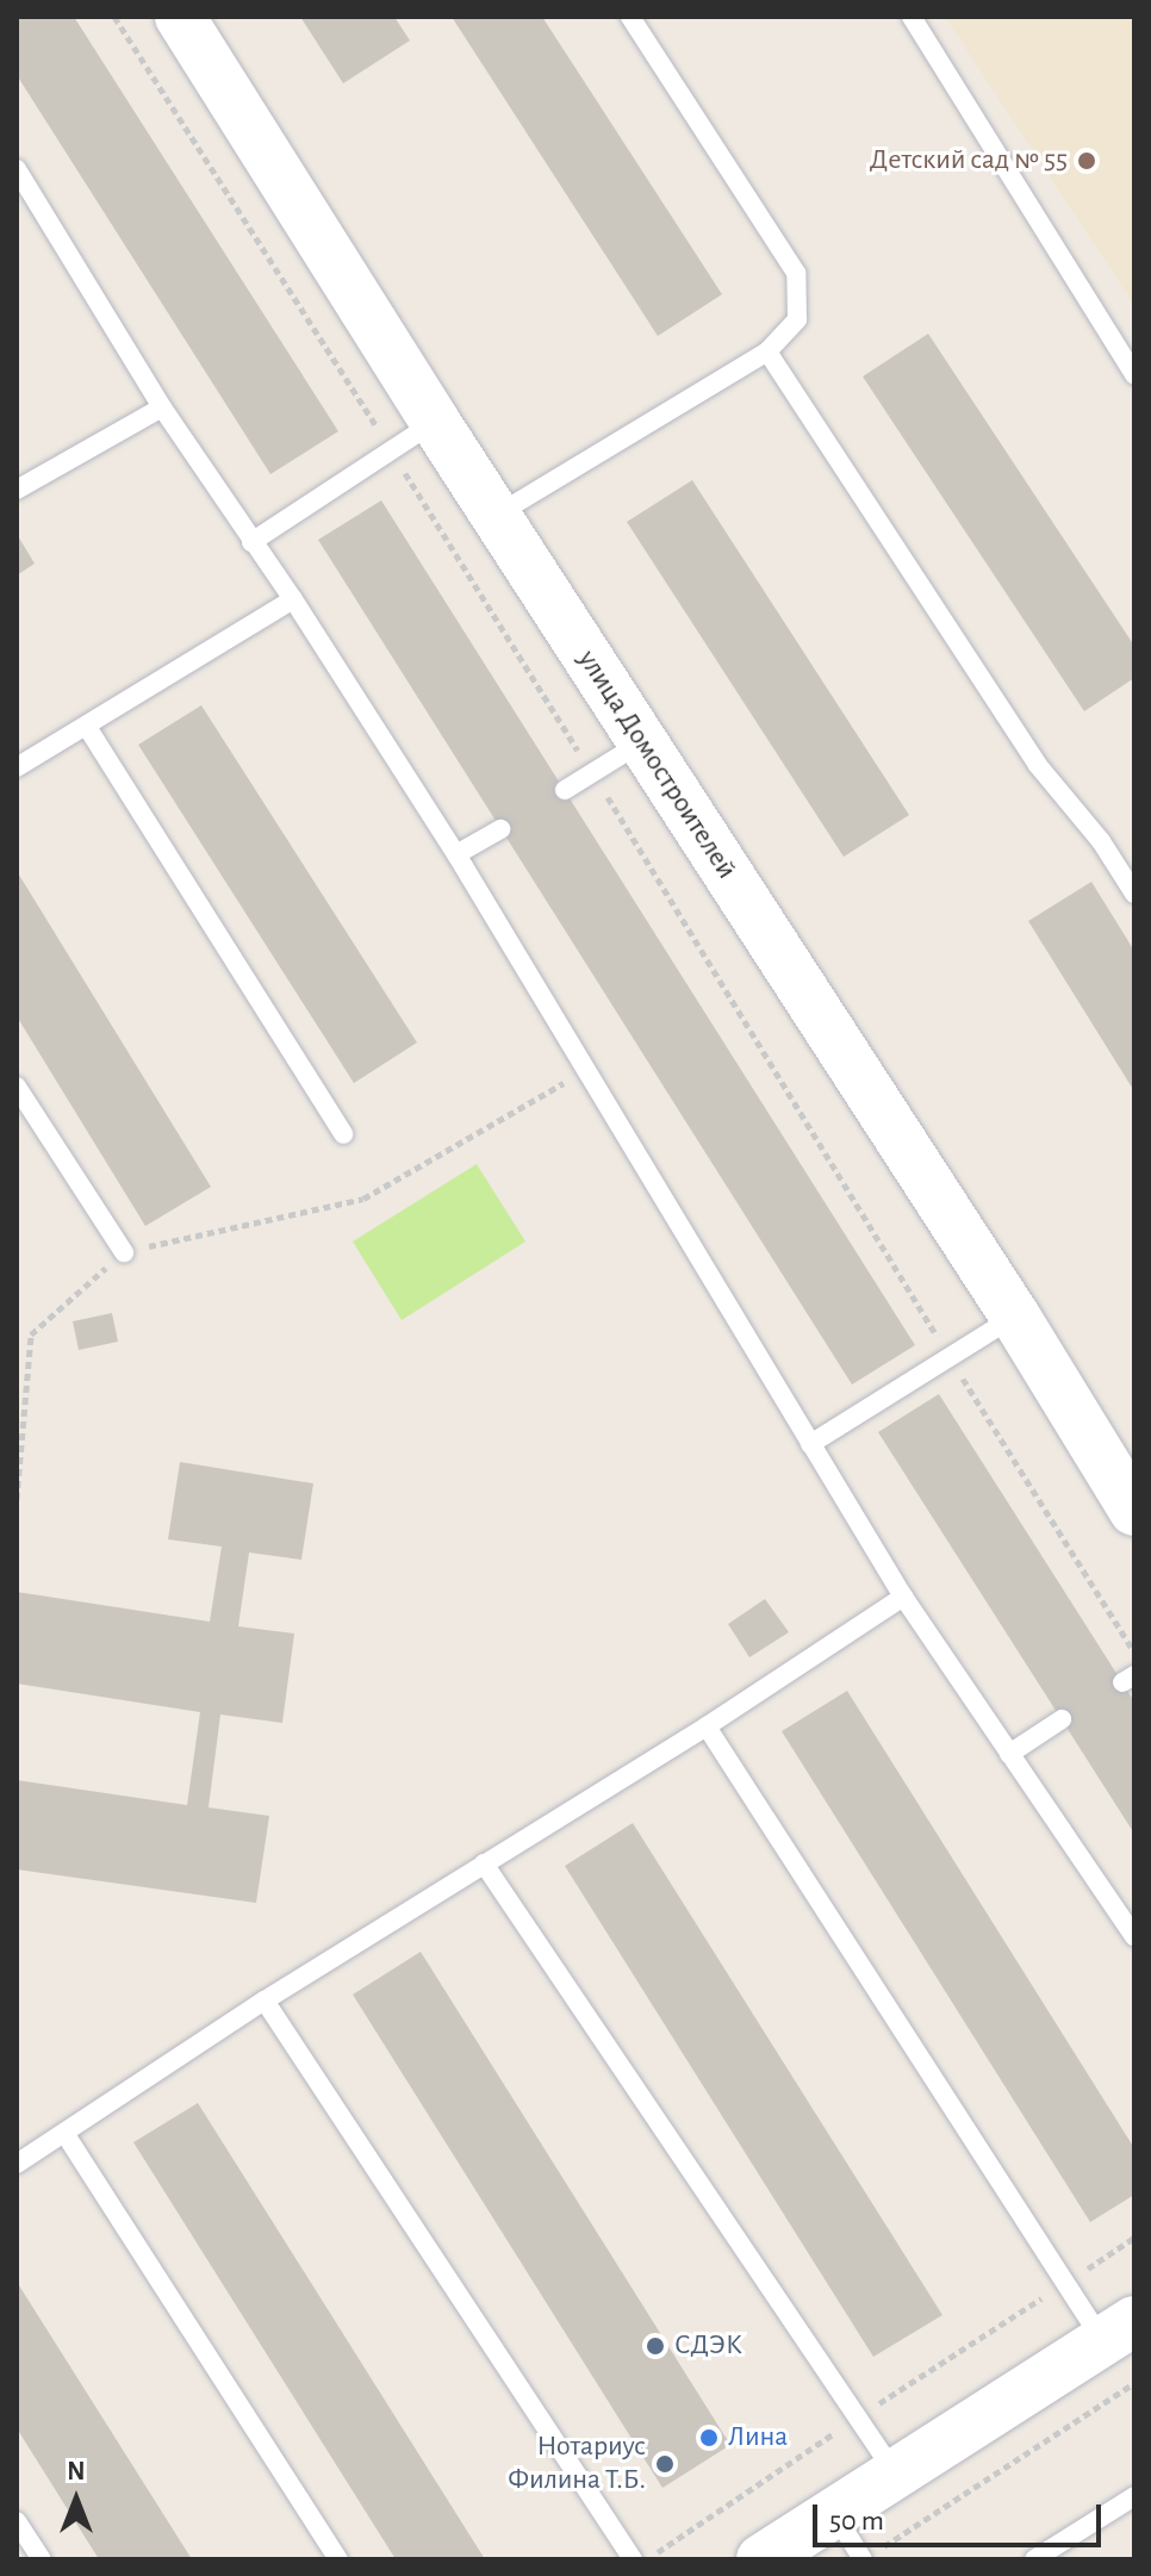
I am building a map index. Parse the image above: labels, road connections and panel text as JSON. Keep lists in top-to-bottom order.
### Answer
{
  "streets": {
    "street": ["улица Домостроителей"]
  },
  "places": [
    "Детский сад № 55",
    "СДЭК",
    "Лина",
    "Нотариус Филина Т.Б."
  ],
  "scale_bar": "50 m",
  "north": "top"
}
